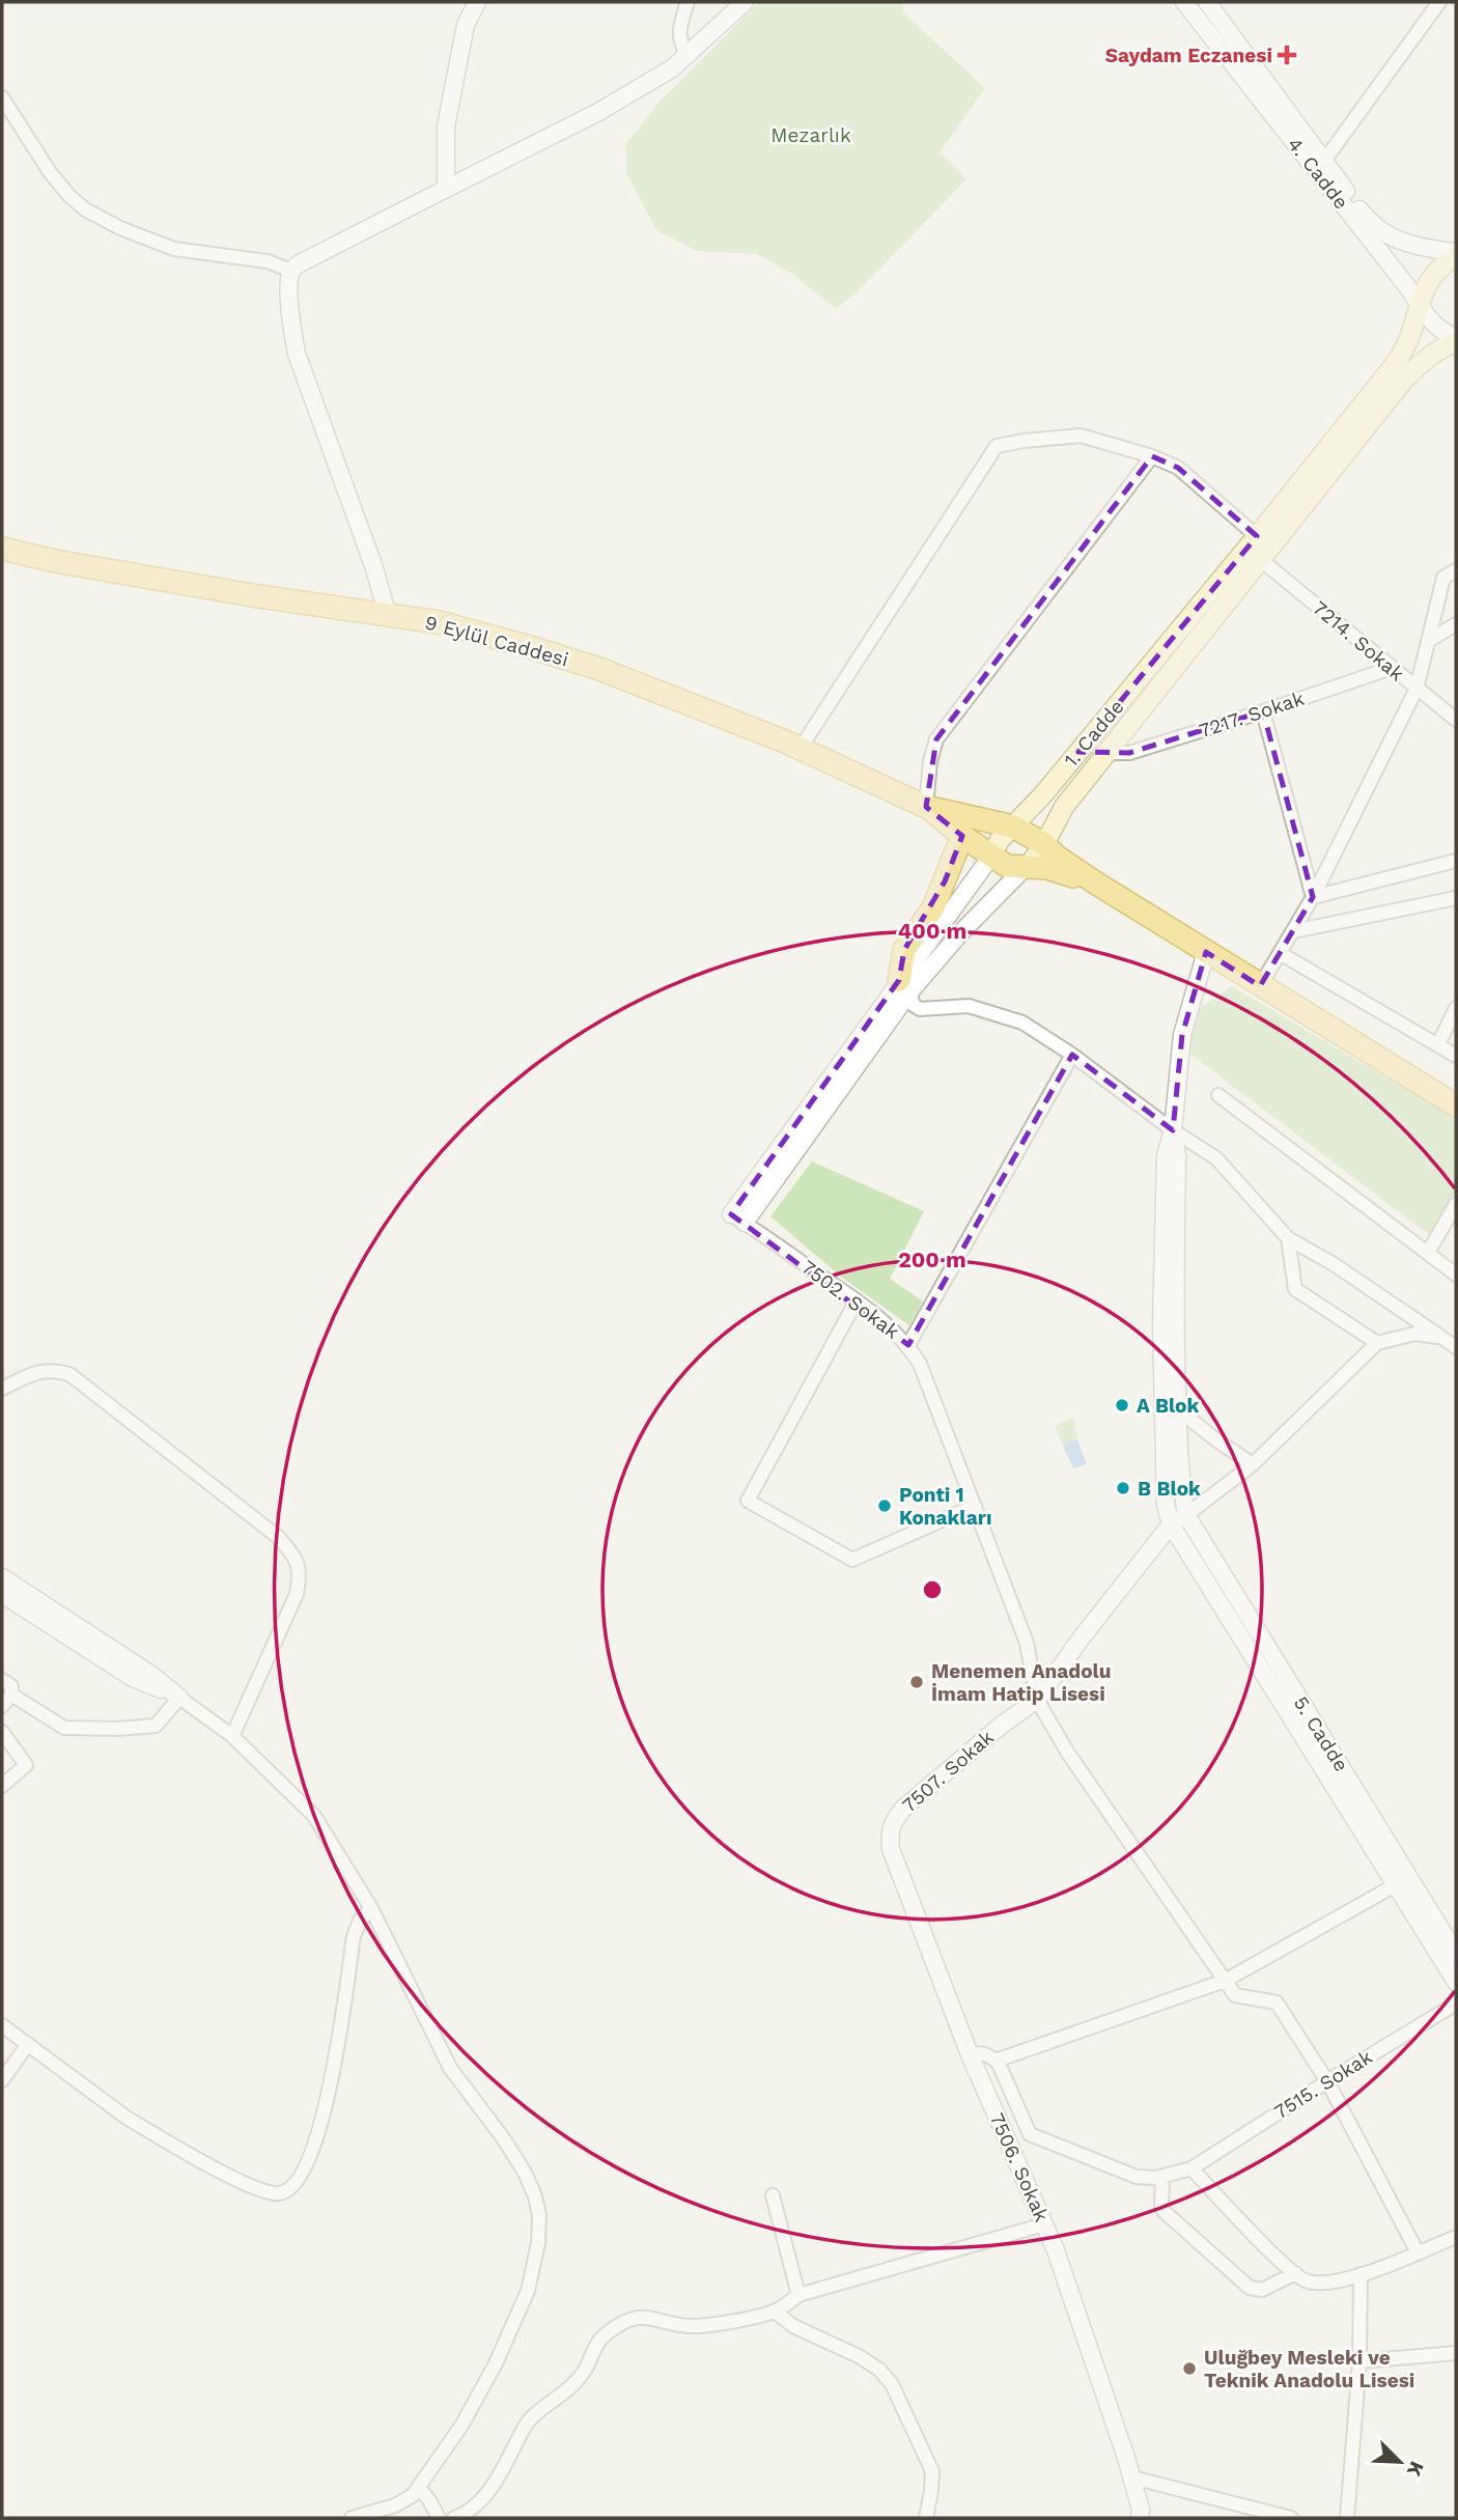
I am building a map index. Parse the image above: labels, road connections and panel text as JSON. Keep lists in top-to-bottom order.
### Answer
{
  "streets": {
    "main road": ["9 Eylül Caddesi", "1. Cadde"],
    "street": [
      "4. Cadde",
      "7214. Sokak",
      "7217. Sokak",
      "7502. Sokak",
      "5. Cadde",
      "7507. Sokak",
      "7515. Sokak",
      "7506. Sokak"
    ]
  },
  "crossings": [
    ["4. Cadde", "1. Cadde"],
    ["9 Eylül Caddesi", "1. Cadde"],
    ["7214. Sokak", "7217. Sokak"],
    ["7214. Sokak", "1. Cadde"],
    ["7217. Sokak", "1. Cadde"],
    ["1. Cadde", "7502. Sokak"],
    ["7502. Sokak", "7507. Sokak"],
    ["7507. Sokak", "7506. Sokak"]
  ],
  "parks": ["Mezarlık"],
  "places": {
    "health": ["Saydam Eczanesi"],
    "other": [
      "A Blok",
      "B Blok",
      "Ponti 1 Konakları",
      "Menemen Anadolu İmam Hatip Lisesi",
      "Uluğbey Mesleki ve Teknik Anadolu Lisesi"
    ]
  },
  "north": "bottom right",
  "rings": ["400 m", "200 m"]
}
